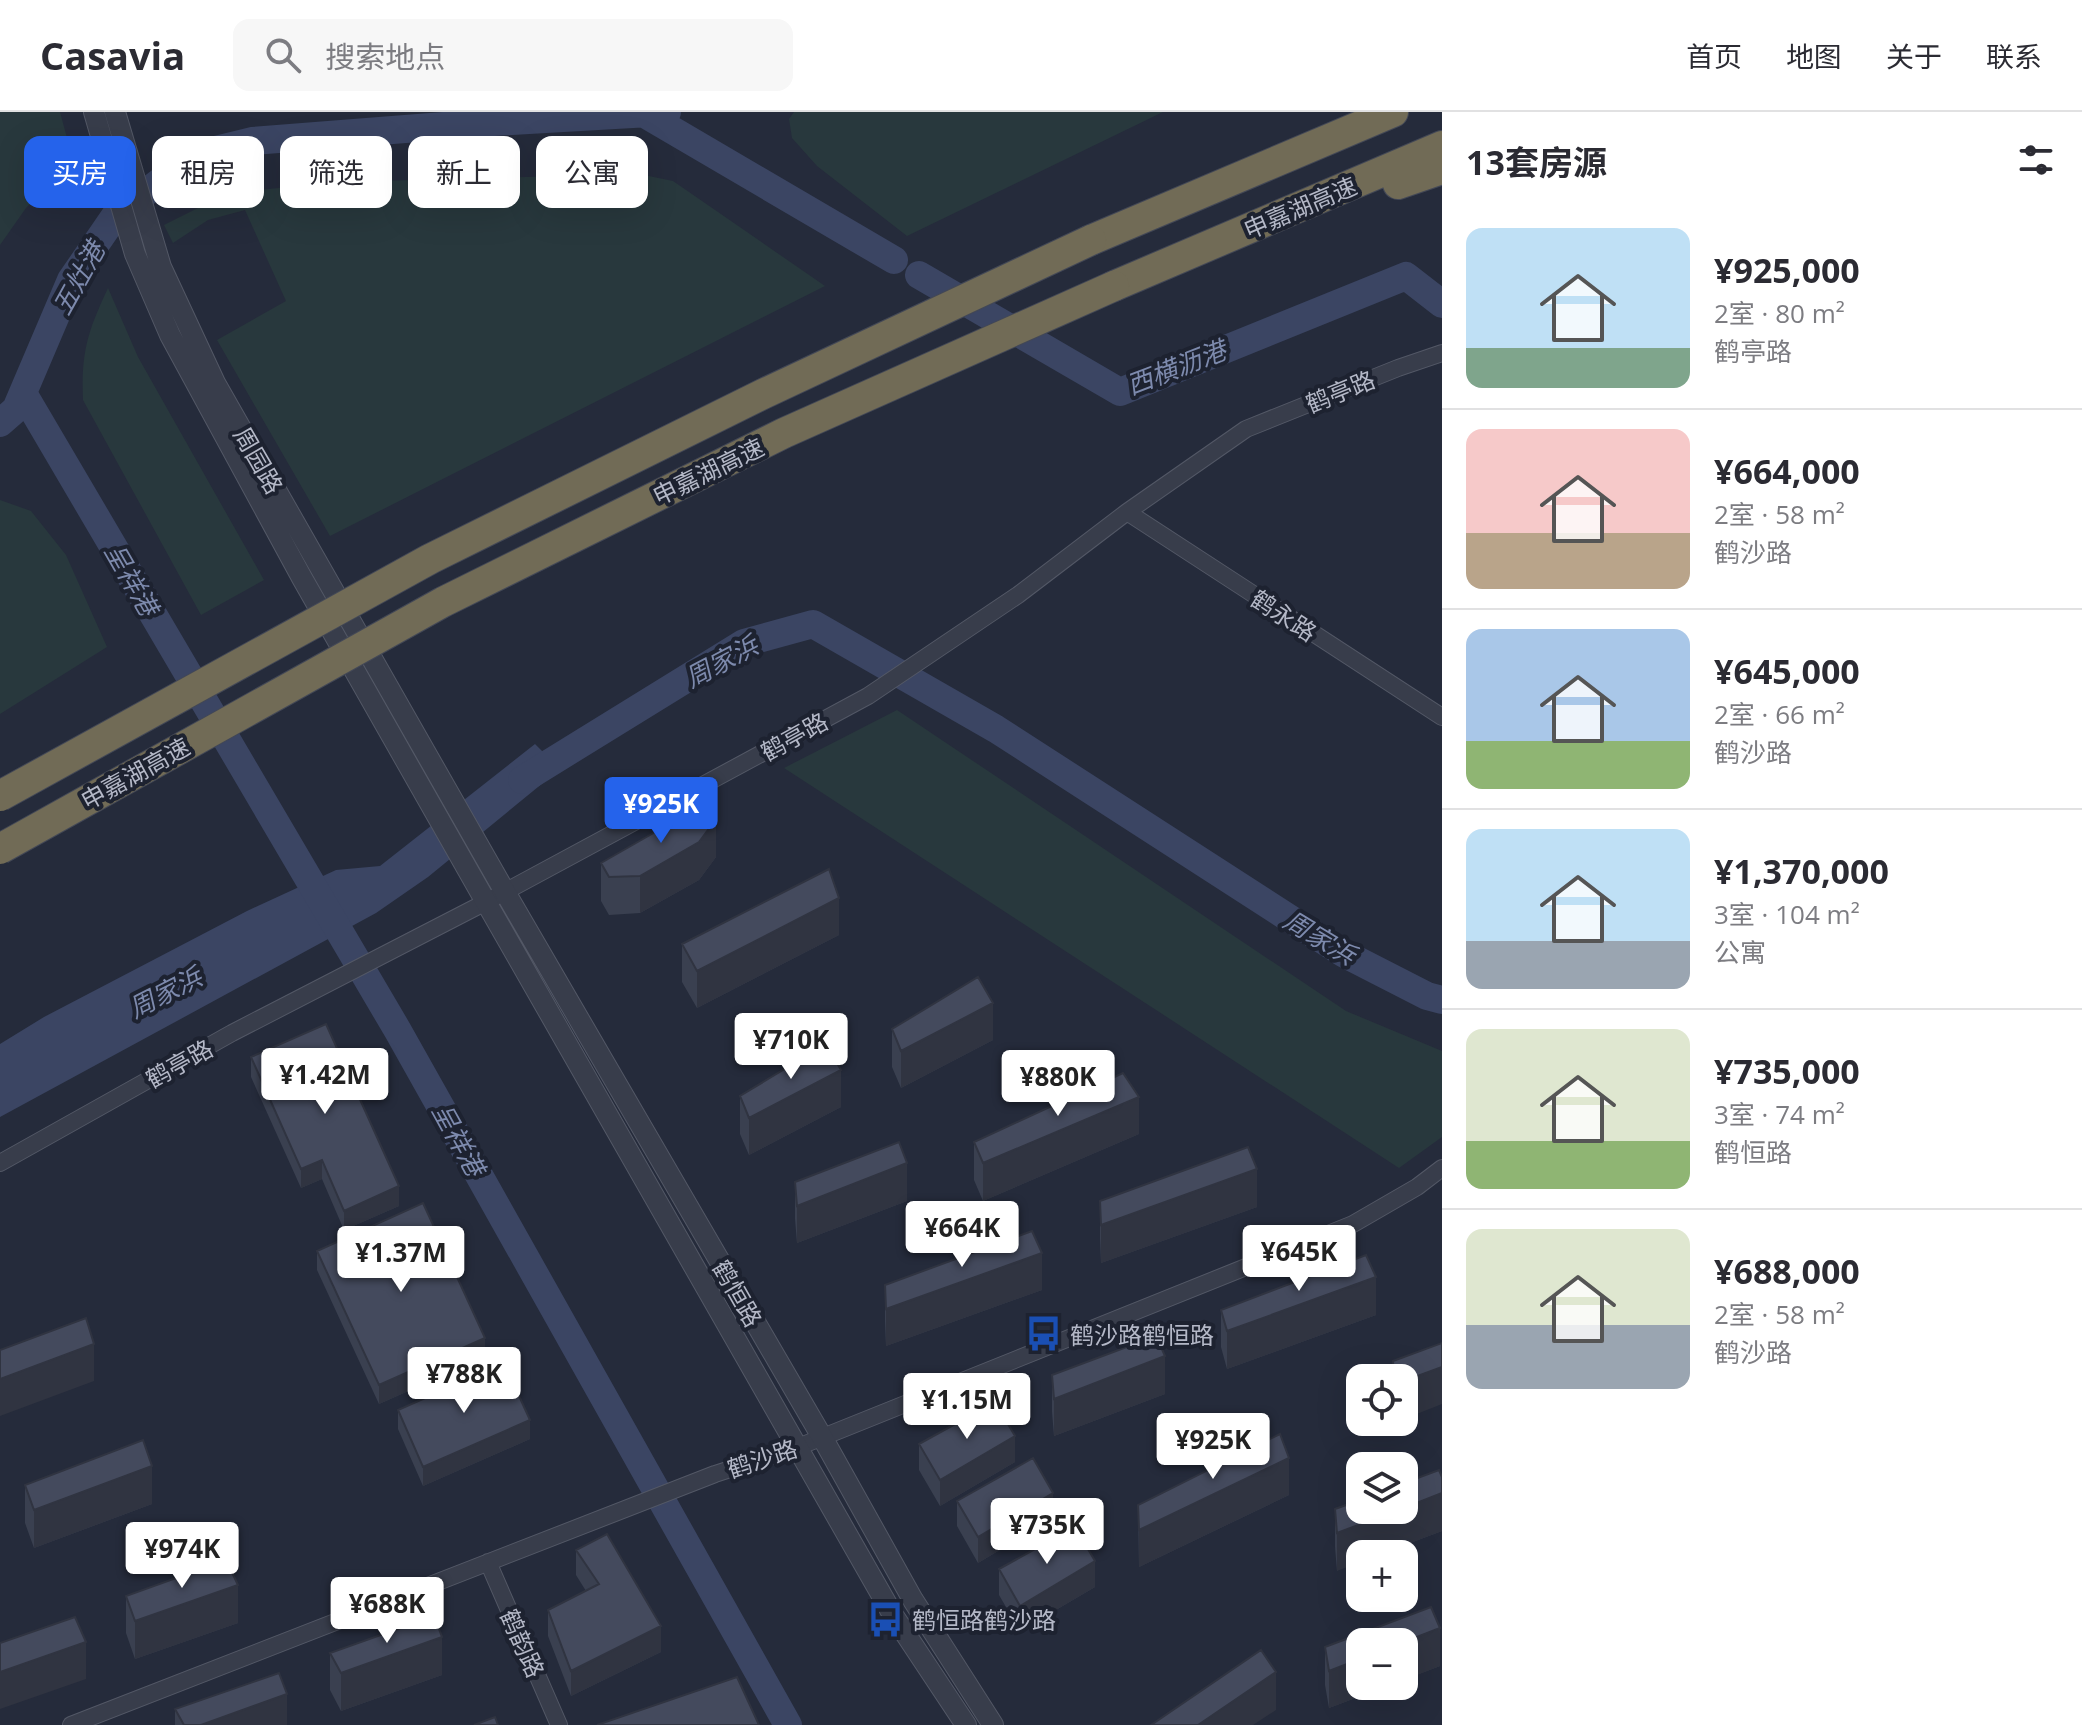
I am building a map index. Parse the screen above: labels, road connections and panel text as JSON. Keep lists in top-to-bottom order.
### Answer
{
  "streets": {
    "highway": ["申嘉湖高速"],
    "street": [
      "鹤亭路",
      "周园路",
      "鹤永路",
      "鹤恒路",
      "鹤沙路",
      "鹤韵路"
    ]
  },
  "crossings": [
    ["鹤亭路", "鹤永路"],
    ["鹤亭路", "鹤恒路"],
    ["周园路", "鹤恒路"],
    ["鹤恒路", "鹤沙路"],
    ["鹤沙路", "鹤韵路"]
  ],
  "water": [
    "五灶港",
    "西横沥港",
    "呈祥港",
    "周家浜"
  ],
  "places": {
    "bus stop": ["鹤沙路鹤恒路", "鹤恒路鹤沙路"]
  },
  "page": {
    "header": "Casavia",
    "search": "搜索地点",
    "nav": [
      "首页",
      "地图",
      "关于",
      "联系"
    ],
    "heading": "13套房源",
    "chip": [
      "买房",
      "租房",
      "筛选",
      "新上",
      "公寓"
    ],
    "list": [
      {
        "name": "¥925,000",
        "note": "2室 · 80 m² · 鹤亭路"
      },
      {
        "name": "¥664,000",
        "note": "2室 · 58 m² · 鹤沙路"
      },
      {
        "name": "¥645,000",
        "note": "2室 · 66 m² · 鹤沙路"
      },
      {
        "name": "¥1,370,000",
        "note": "3室 · 104 m² · 公寓"
      },
      {
        "name": "¥735,000",
        "note": "3室 · 74 m² · 鹤恒路"
      },
      {
        "name": "¥688,000",
        "note": "2室 · 58 m² · 鹤沙路"
      }
    ],
    "price": [
      "¥925K",
      "¥710K",
      "¥1.42M",
      "¥880K",
      "¥664K",
      "¥645K",
      "¥1.37M",
      "¥788K",
      "¥1.15M",
      "¥925K",
      "¥735K",
      "¥974K",
      "¥688K"
    ],
    "map_buttons": ["+", "−"]
  }
}
